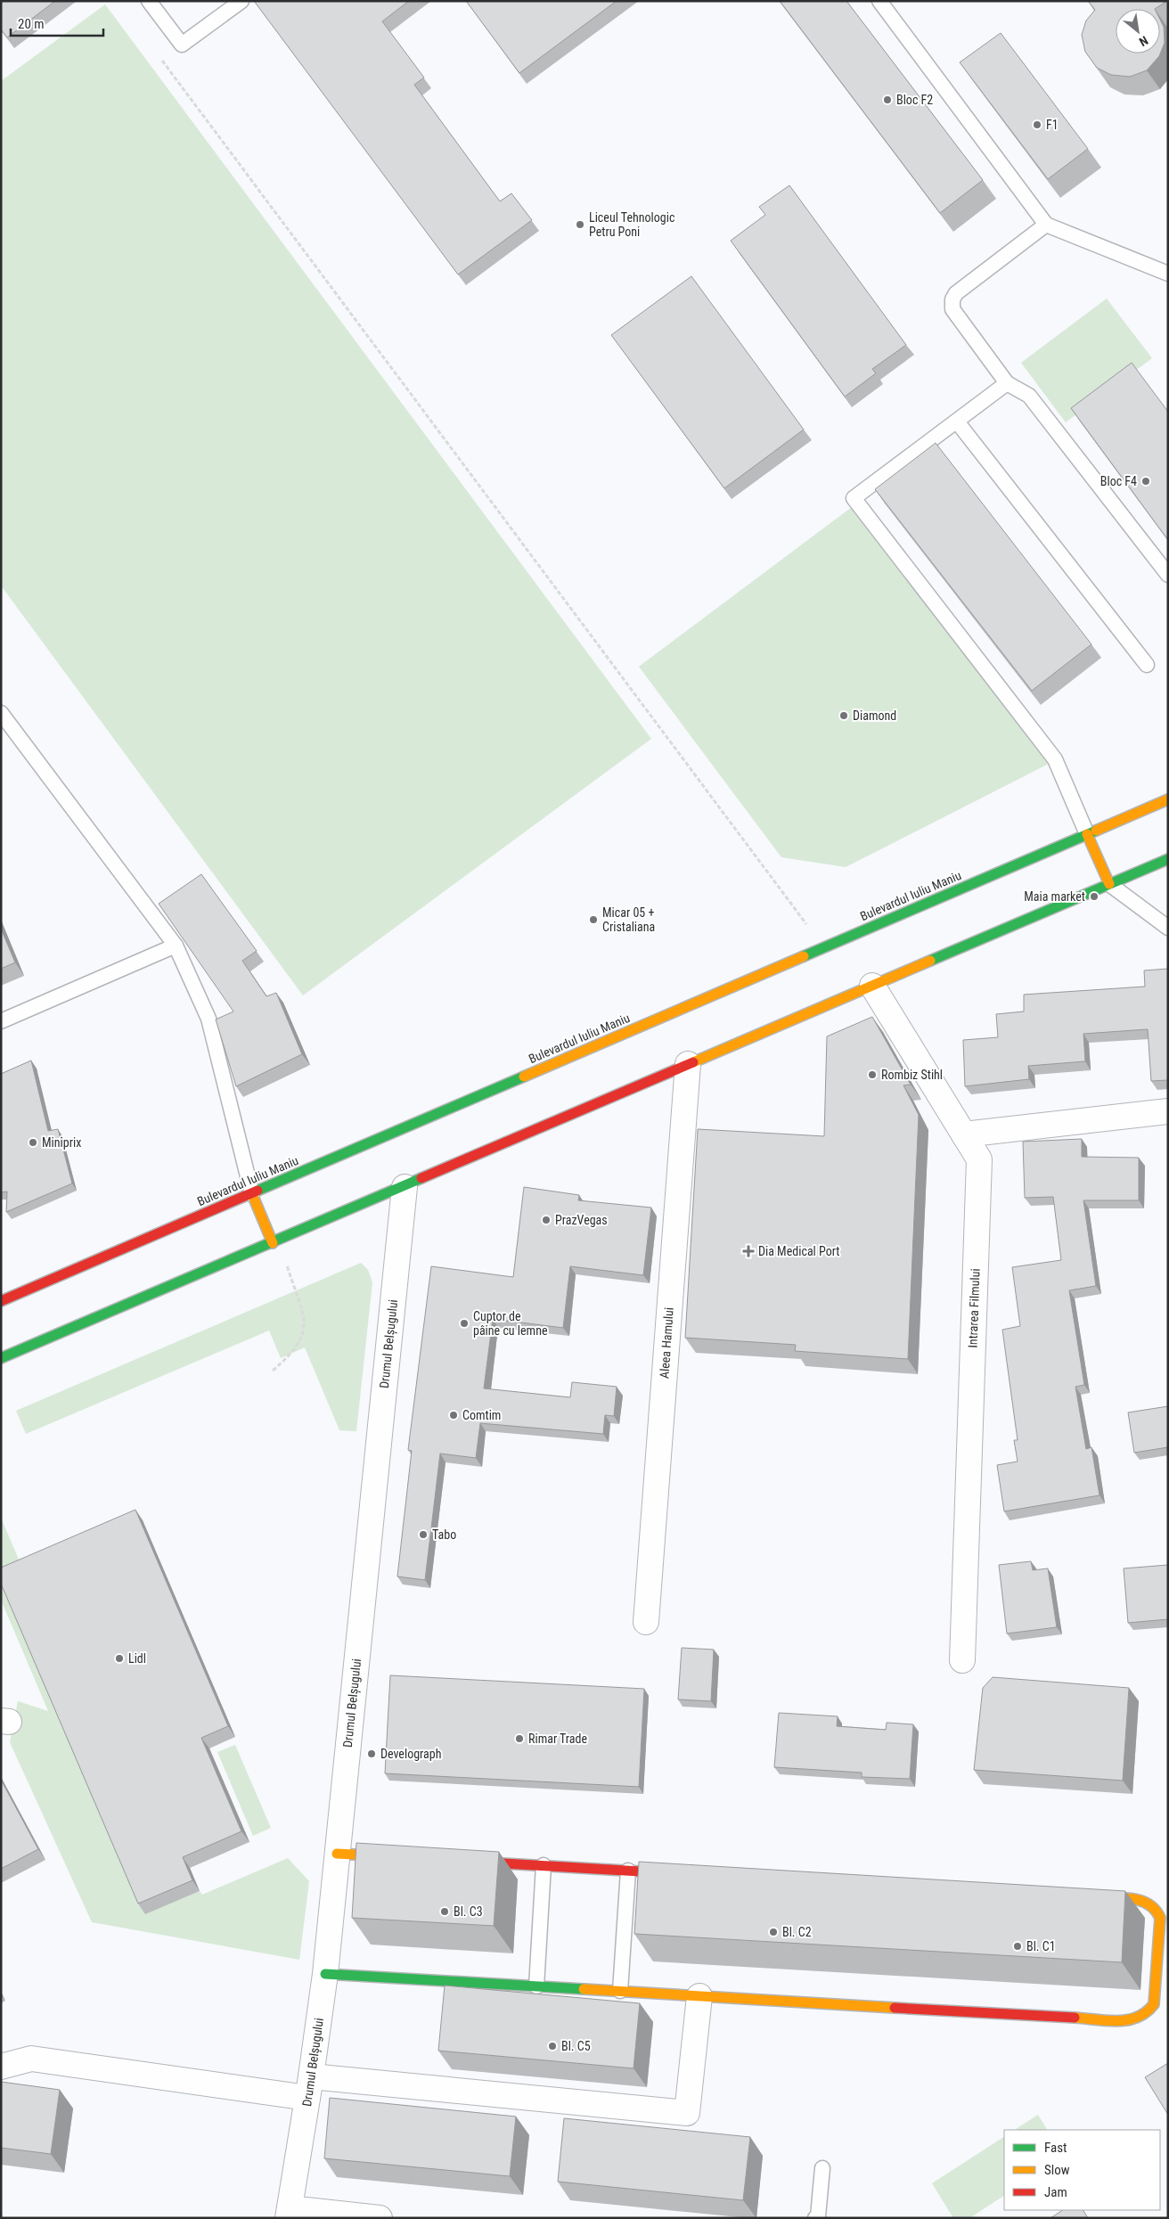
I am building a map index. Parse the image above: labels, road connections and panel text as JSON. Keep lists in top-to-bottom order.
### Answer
{
  "streets": {
    "main road": ["Bulevardul Iuliu Maniu"],
    "street": ["Intrarea Filmului", "Aleea Hamului", "Drumul Belșugului"]
  },
  "places": {
    "other": [
      "Bloc F2",
      "F1",
      "Liceul Tehnologic Petru Poni",
      "Bloc F4",
      "Diamond",
      "Maia market",
      "Micar 05 + Cristaliana",
      "Rombiz Stihl",
      "Miniprix",
      "PrazVegas",
      "Cuptor de pâine cu lemne",
      "Comtim",
      "Tabo",
      "Lidl",
      "Rimar Trade",
      "Develograph",
      "Bl. C3",
      "Bl. C2",
      "Bl. C1",
      "Bl. C5"
    ],
    "health": ["Dia Medical Port"]
  },
  "legend": ["Fast", "Slow", "Jam"],
  "scale_bar": "20 m",
  "north": "bottom right"
}
